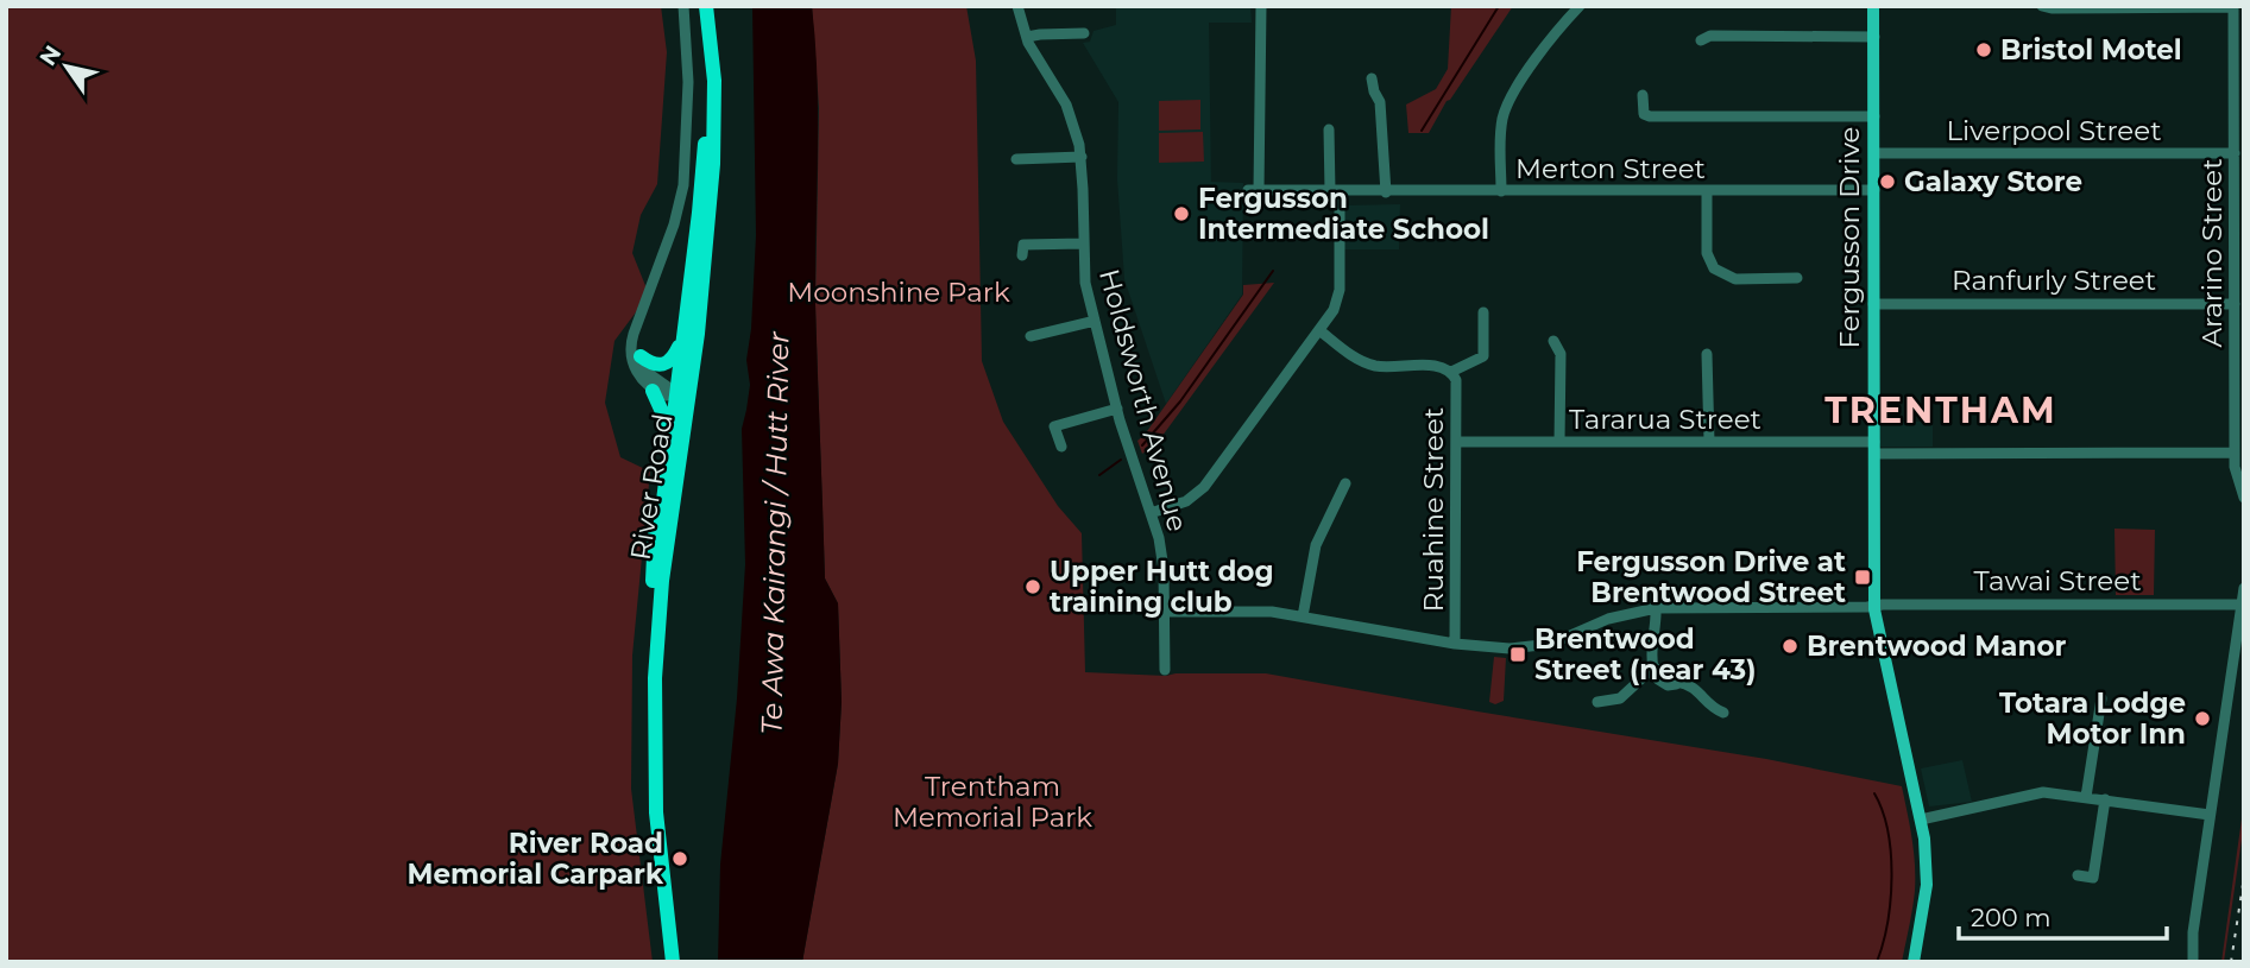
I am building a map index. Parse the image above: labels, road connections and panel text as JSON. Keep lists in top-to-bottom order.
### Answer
{
  "streets": {
    "highway": ["River Road"],
    "main road": ["Fergusson Drive"],
    "street": [
      "Liverpool Street",
      "Merton Street",
      "Ararino Street",
      "Ranfurly Street",
      "Holdsworth Avenue",
      "Tararua Street",
      "Ruahine Street",
      "Tawai Street"
    ]
  },
  "crossings": [
    ["Liverpool Street", "Fergusson Drive"],
    ["Liverpool Street", "Ararino Street"],
    ["Merton Street", "Fergusson Drive"],
    ["Fergusson Drive", "Ranfurly Street"],
    ["Fergusson Drive", "Tararua Street"],
    ["Fergusson Drive", "Tawai Street"],
    ["Ararino Street", "Ranfurly Street"],
    ["Ararino Street", "Tararua Street"],
    ["Holdsworth Avenue", "Tawai Street"],
    ["Tararua Street", "Ruahine Street"],
    ["Ruahine Street", "Tawai Street"]
  ],
  "districts": ["TRENTHAM"],
  "water": ["Te Awa Kairangi / Hutt River"],
  "parks": ["Moonshine Park", "Trentham Memorial Park"],
  "places": {
    "other": [
      "Bristol Motel",
      "Galaxy Store",
      "Fergusson Intermediate School",
      "Upper Hutt dog training club",
      "Brentwood Manor",
      "Totara Lodge Motor Inn",
      "River Road Memorial Carpark"
    ],
    "transit": ["Fergusson Drive at Brentwood Street", "Brentwood Street (near 43)"]
  },
  "scale_bar": "200 m",
  "north": "top left"
}
